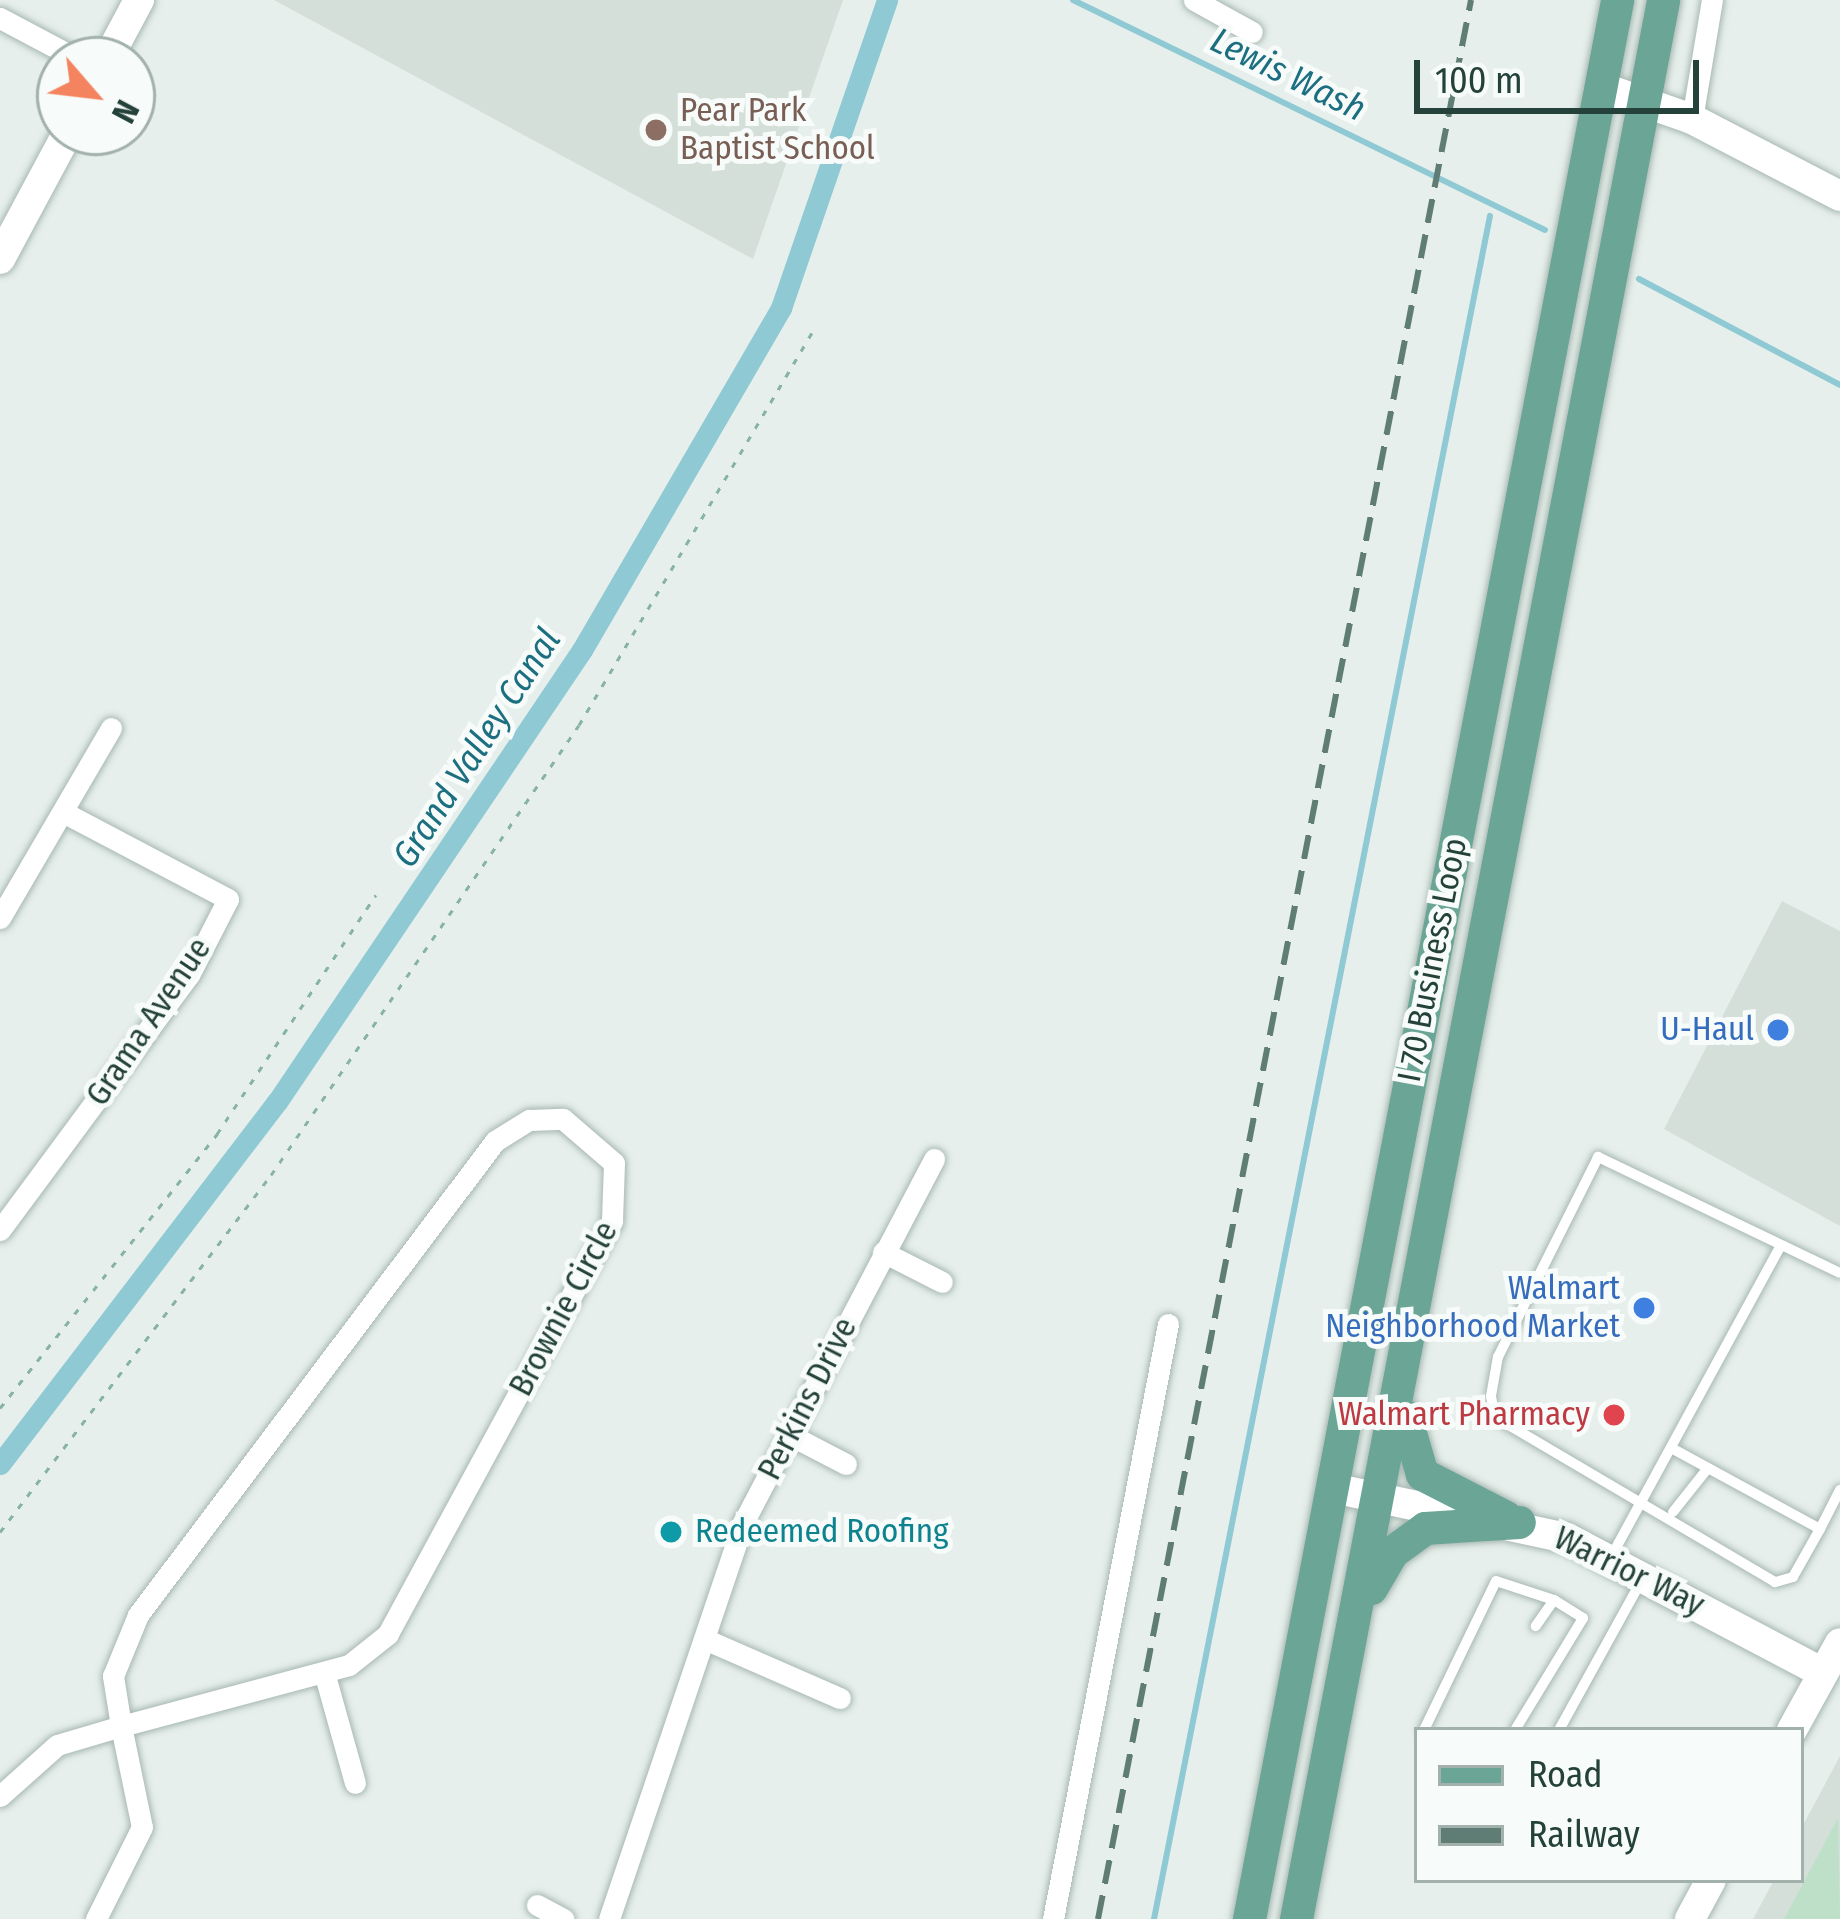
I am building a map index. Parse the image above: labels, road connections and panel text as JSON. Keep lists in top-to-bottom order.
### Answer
{
  "streets": {
    "main road": ["I 70 Business Loop"],
    "street": [
      "Grama Avenue",
      "Brownie Circle",
      "Perkins Drive",
      "Warrior Way"
    ]
  },
  "crossings": [
    ["I 70 Business Loop", "Warrior Way"]
  ],
  "water": ["Lewis Wash", "Grand Valley Canal"],
  "places": [
    "Pear Park Baptist School",
    "U-Haul",
    "Walmart Neighborhood Market",
    "Walmart Pharmacy",
    "Redeemed Roofing"
  ],
  "legend": ["Road", "Railway"],
  "scale_bar": "100 m",
  "north": "bottom right"
}
